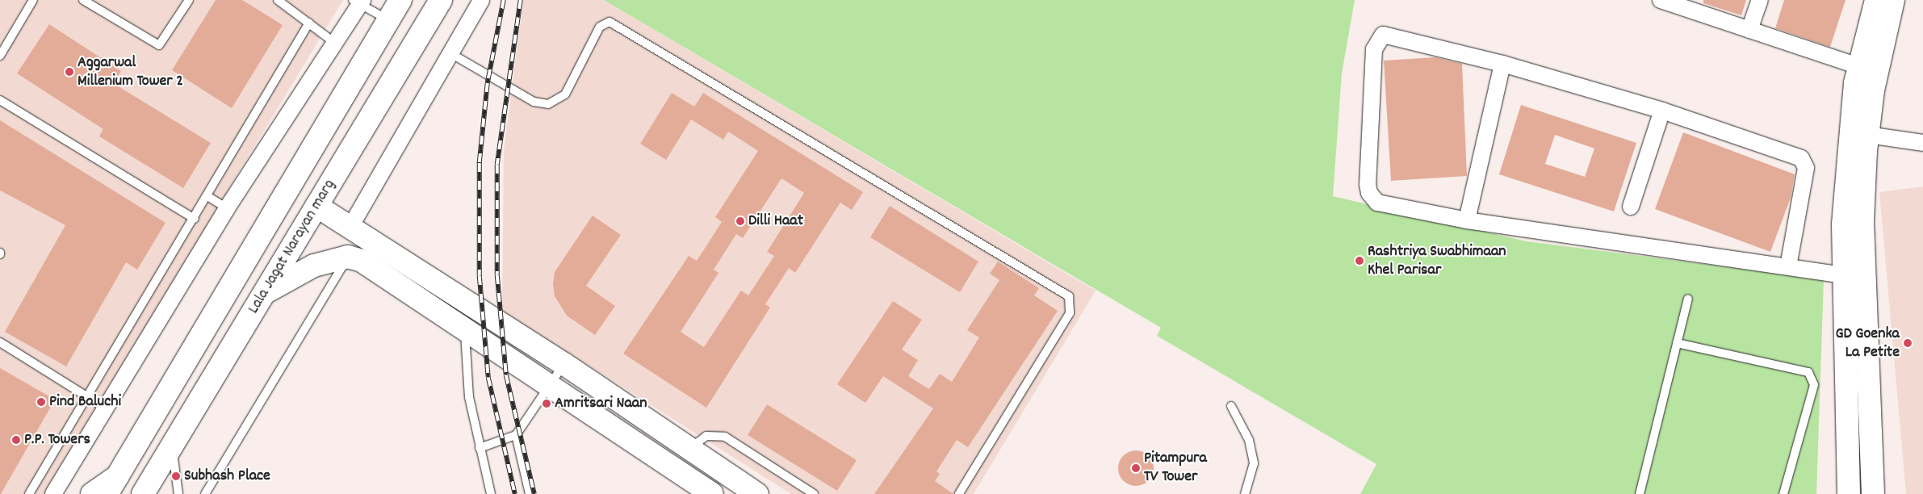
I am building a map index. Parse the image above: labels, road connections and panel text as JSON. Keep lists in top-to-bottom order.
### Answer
{
  "streets": {
    "street": ["Lala Jagat Narayan marg"]
  },
  "places": [
    "Aggarwal Millenium Tower 2",
    "Dilli Haat",
    "Rashtriya Swabhimaan Khel Parisar",
    "GD Goenka La Petite",
    "Pind Baluchi",
    "Amritsari Naan",
    "P.P. Towers",
    "Pitampura TV Tower",
    "Subhash Place"
  ]
}
